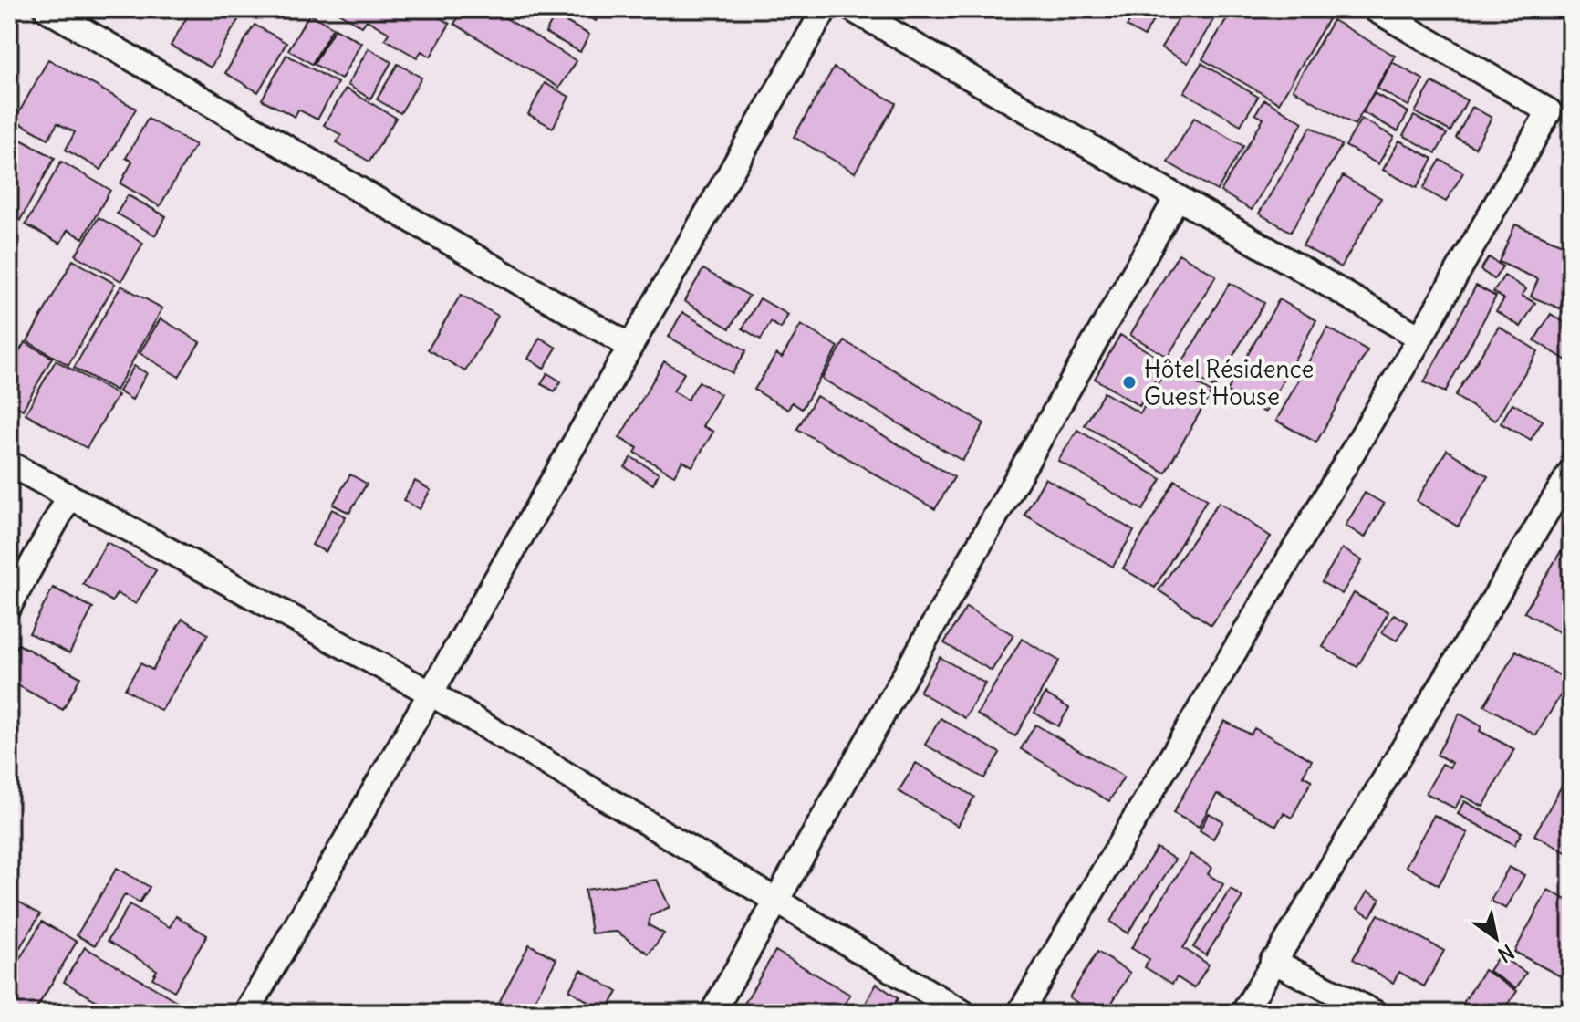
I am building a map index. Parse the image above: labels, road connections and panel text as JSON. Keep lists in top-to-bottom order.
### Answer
{
  "places": ["Hôtel Résidence Guest House"],
  "north": "bottom right"
}
